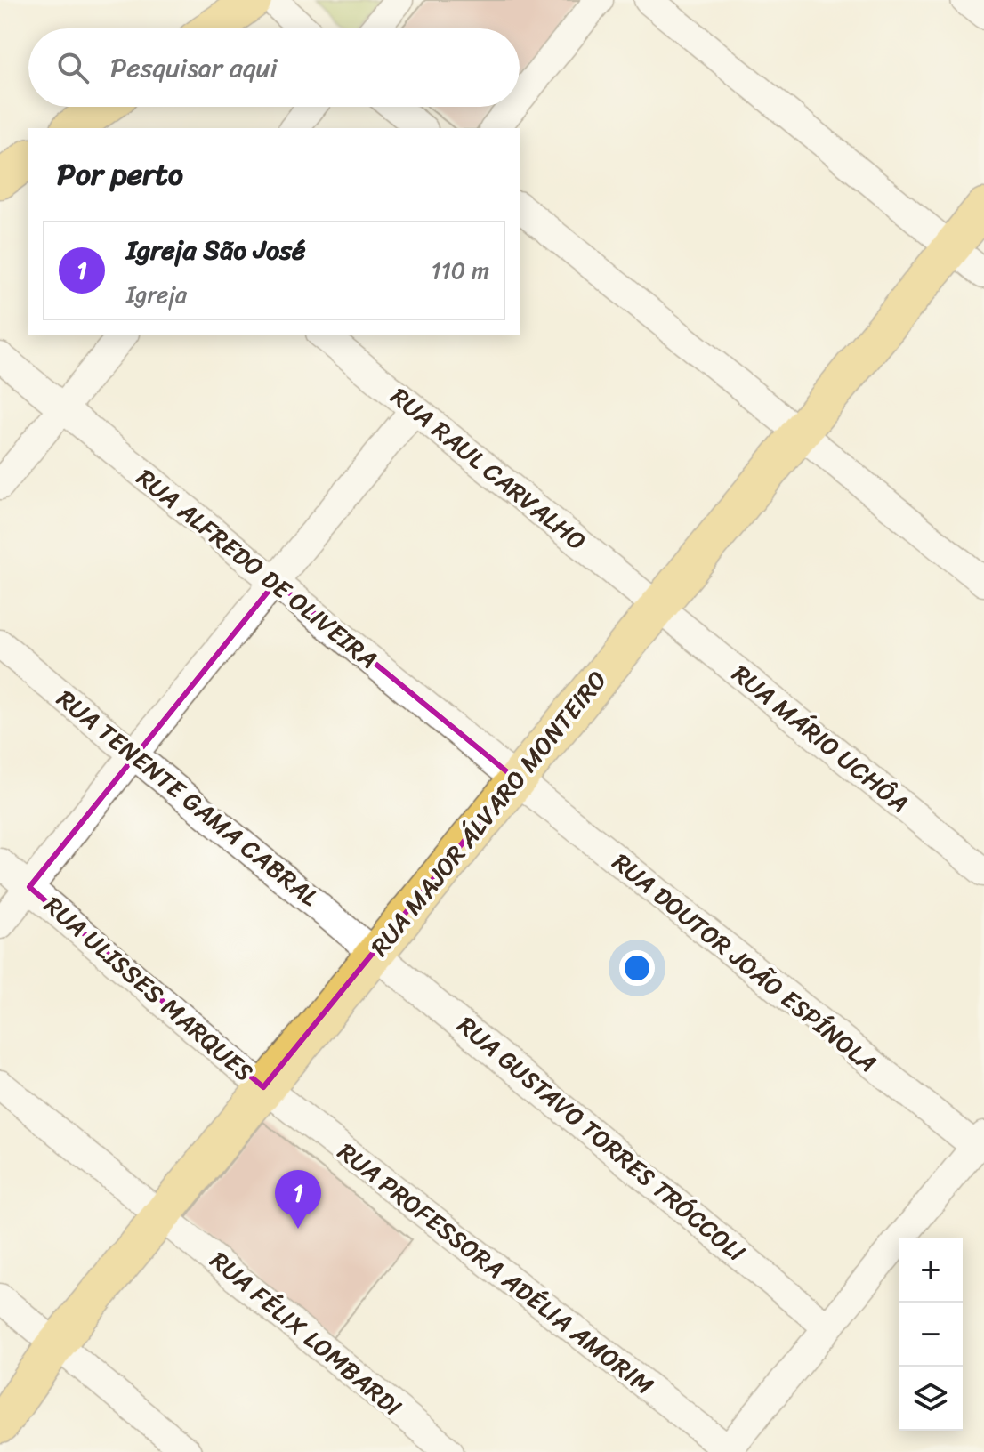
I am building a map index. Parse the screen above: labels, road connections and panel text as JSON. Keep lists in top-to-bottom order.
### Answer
{
  "streets": {
    "main road": ["RUA MAJOR ÁLVARO MONTEIRO"],
    "street": [
      "RUA RAUL CARVALHO",
      "RUA ALFREDO DE OLIVEIRA",
      "RUA MÁRIO UCHÔA",
      "RUA TENENTE GAMA CABRAL",
      "RUA DOUTOR JOÃO ESPÍNOLA",
      "RUA ULISSES MARQUES",
      "RUA GUSTAVO TORRES TRÓCCOLI",
      "RUA PROFESSORA ADÉLIA AMORIM",
      "RUA FÉLIX LOMBARDI"
    ]
  },
  "crossings": [
    ["RUA RAUL CARVALHO", "RUA MÁRIO UCHÔA"],
    ["RUA RAUL CARVALHO", "RUA MAJOR ÁLVARO MONTEIRO"],
    ["RUA ALFREDO DE OLIVEIRA", "RUA MAJOR ÁLVARO MONTEIRO"],
    ["RUA ALFREDO DE OLIVEIRA", "RUA DOUTOR JOÃO ESPÍNOLA"],
    ["RUA MÁRIO UCHÔA", "RUA MAJOR ÁLVARO MONTEIRO"],
    ["RUA TENENTE GAMA CABRAL", "RUA MAJOR ÁLVARO MONTEIRO"],
    ["RUA TENENTE GAMA CABRAL", "RUA GUSTAVO TORRES TRÓCCOLI"],
    ["RUA MAJOR ÁLVARO MONTEIRO", "RUA DOUTOR JOÃO ESPÍNOLA"],
    ["RUA MAJOR ÁLVARO MONTEIRO", "RUA ULISSES MARQUES"],
    ["RUA MAJOR ÁLVARO MONTEIRO", "RUA GUSTAVO TORRES TRÓCCOLI"],
    ["RUA MAJOR ÁLVARO MONTEIRO", "RUA PROFESSORA ADÉLIA AMORIM"],
    ["RUA MAJOR ÁLVARO MONTEIRO", "RUA FÉLIX LOMBARDI"],
    ["RUA ULISSES MARQUES", "RUA PROFESSORA ADÉLIA AMORIM"]
  ],
  "page": {
    "search": "Pesquisar aqui",
    "heading": "Por perto",
    "list": [
      {
        "mark": "1",
        "name": "Igreja São José",
        "note": "Igreja",
        "value": "110 m"
      }
    ],
    "pins": "1",
    "map_buttons": ["+", "−"]
  }
}
